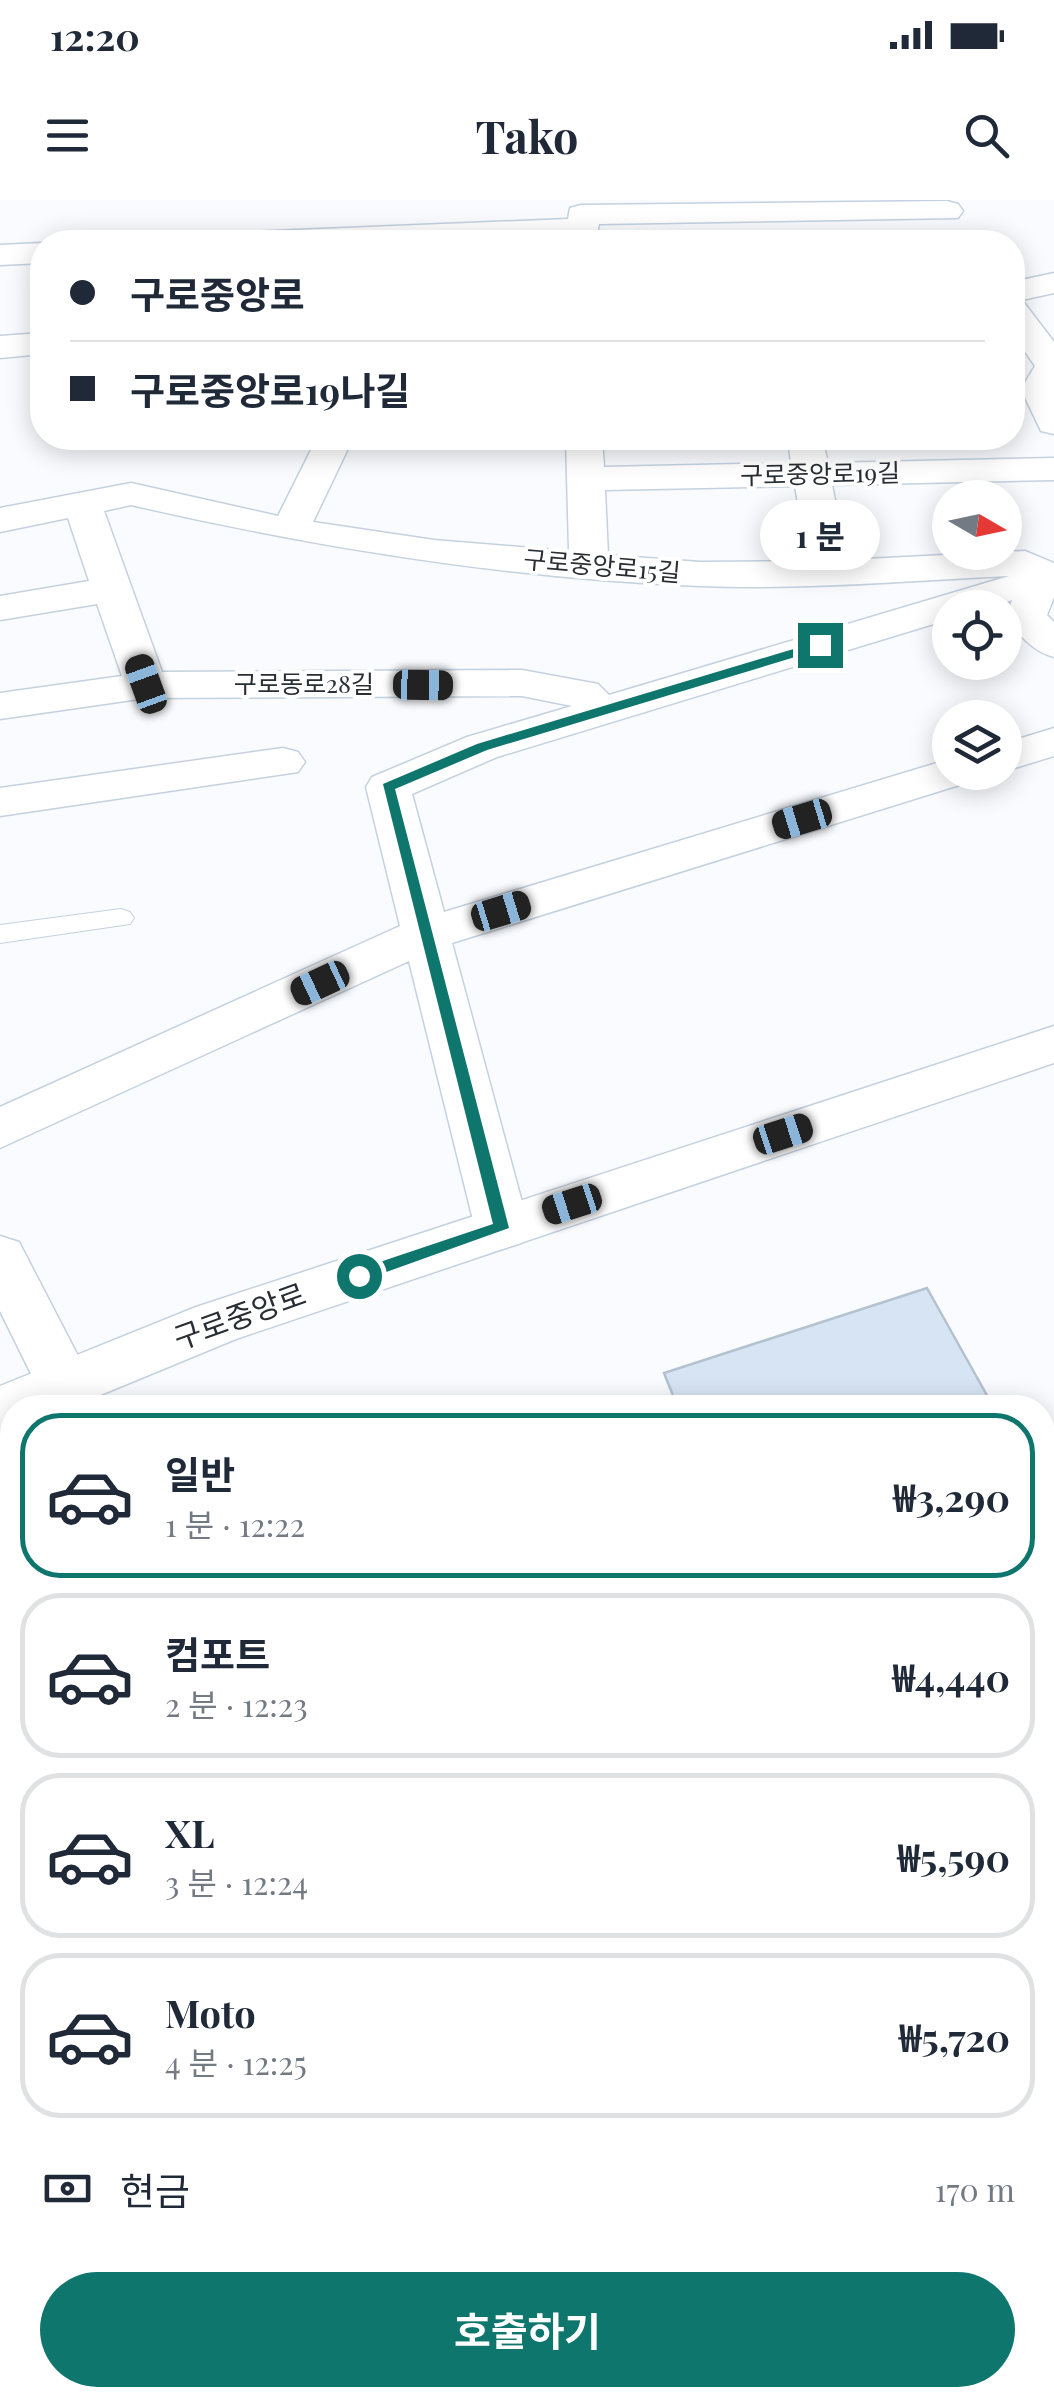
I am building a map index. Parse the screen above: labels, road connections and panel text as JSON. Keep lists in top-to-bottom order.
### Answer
{
  "streets": {
    "street": [
      "구로중앙로19길",
      "구로중앙로15길",
      "구로동로28길",
      "구로중앙로"
    ]
  },
  "north": "right",
  "page": {
    "status": "12:20",
    "header": "Tako",
    "banner": ["구로중앙로", "구로중앙로19나길"],
    "bubble": "1 분",
    "list": [
      {
        "name": "일반",
        "note": "1 분 · 12:22",
        "value": "₩3,290"
      },
      {
        "name": "컴포트",
        "note": "2 분 · 12:23",
        "value": "₩4,440"
      },
      {
        "name": "XL",
        "note": "3 분 · 12:24",
        "value": "₩5,590"
      },
      {
        "name": "Moto",
        "note": "4 분 · 12:25",
        "value": "₩5,720"
      }
    ],
    "pay": ["현금", "170 m"],
    "buttons": "호출하기"
  }
}
